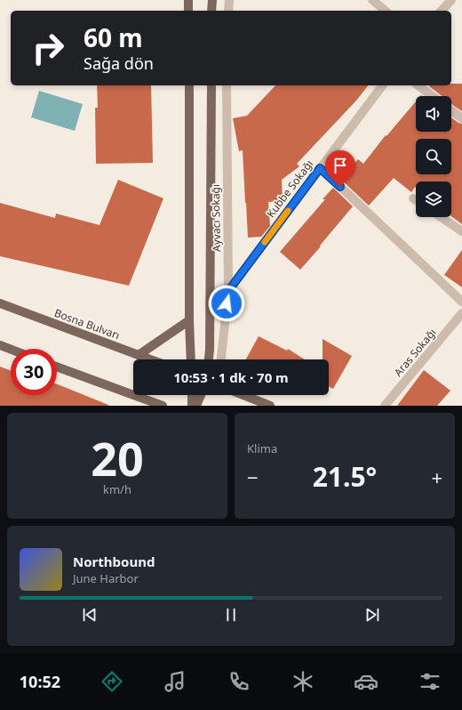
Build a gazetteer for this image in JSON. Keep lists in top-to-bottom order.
{
  "streets": {
    "main road": ["Bosna Bulvarı"],
    "street": ["Kubbe Sokağı", "Ayvacı Sokağı", "Aras Sokağı"]
  },
  "crossings": [
    ["Kubbe Sokağı", "Ayvacı Sokağı"]
  ],
  "page": {
    "turn": ["60 m", "Sağa dön"],
    "limit": "30",
    "trip": "10:53 · 1 dk · 70 m",
    "tile": [
      ["20", "km/h"],
      "Klima"
    ],
    "heat": ["−", "21.5°", "+"],
    "song": ["Northbound", "June Harbor"],
    "tabs": "10:52"
  }
}
